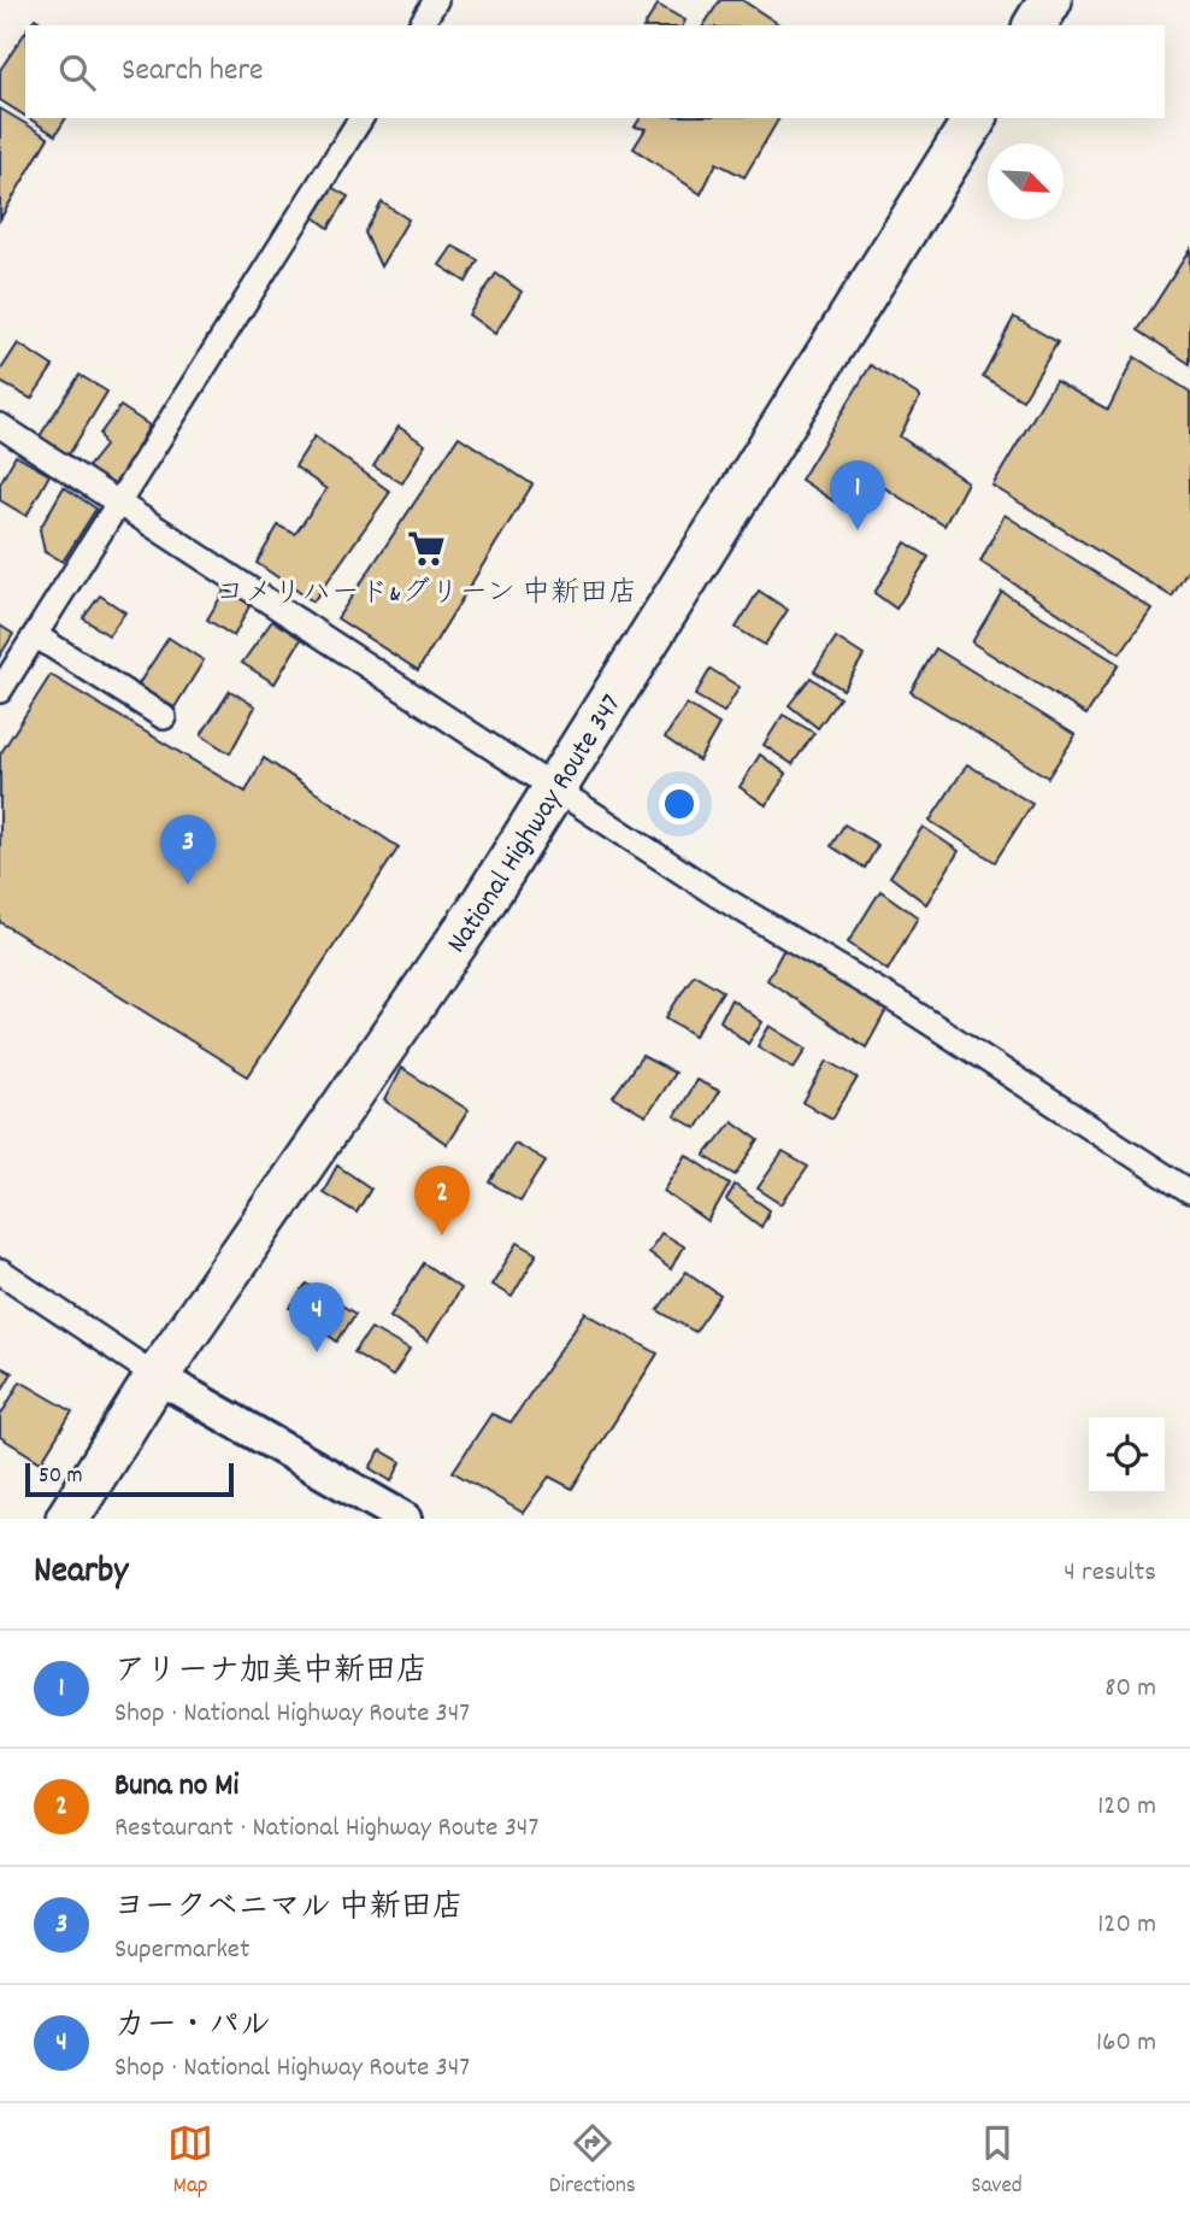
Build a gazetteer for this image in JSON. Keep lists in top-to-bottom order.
{
  "streets": {
    "highway": ["National Highway Route 347"]
  },
  "places": {
    "supermarket": ["コメリハード&グリーン 中新田店"]
  },
  "scale_bar": "50 m",
  "north": "bottom right",
  "page": {
    "search": "Search here",
    "pins": [
      "1",
      "3",
      "2",
      "4"
    ],
    "scale": "50 m",
    "heading": ["Nearby", "4 results"],
    "list": [
      {
        "mark": "1",
        "name": "アリーナ加美中新田店",
        "note": "Shop · National Highway Route 347",
        "value": "80 m"
      },
      {
        "mark": "2",
        "name": "Buna no Mi",
        "note": "Restaurant · National Highway Route 347",
        "value": "120 m"
      },
      {
        "mark": "3",
        "name": "ヨークベニマル 中新田店",
        "note": "Supermarket",
        "value": "120 m"
      },
      {
        "mark": "4",
        "name": "カー・パル",
        "note": "Shop · National Highway Route 347",
        "value": "160 m"
      }
    ],
    "nav": ["Map", "Directions", "Saved"]
  }
}
